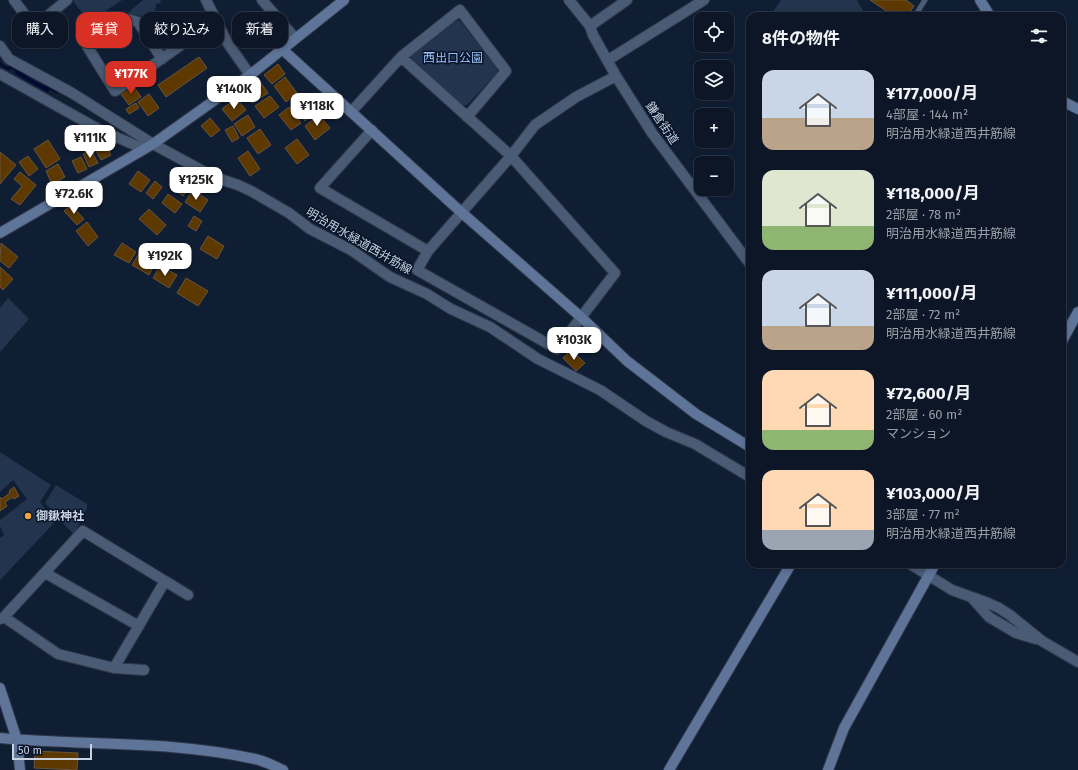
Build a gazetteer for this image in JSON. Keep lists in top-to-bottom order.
{
  "streets": {
    "street": ["鎌倉街道", "明治用水緑道西井筋線"]
  },
  "parks": ["西出口公園"],
  "places": ["御鍬神社"],
  "scale_bar": "50 m",
  "page": {
    "map_buttons": ["+", "−"],
    "chip": [
      "購入",
      "賃貸",
      "絞り込み",
      "新着"
    ],
    "heading": "8件の物件",
    "list": [
      {
        "name": "¥177,000/月",
        "note": "4部屋 · 144 m² · 明治用水緑道西井筋線"
      },
      {
        "name": "¥118,000/月",
        "note": "2部屋 · 78 m² · 明治用水緑道西井筋線"
      },
      {
        "name": "¥111,000/月",
        "note": "2部屋 · 72 m² · 明治用水緑道西井筋線"
      },
      {
        "name": "¥72,600/月",
        "note": "2部屋 · 60 m² · マンション"
      },
      {
        "name": "¥103,000/月",
        "note": "3部屋 · 77 m² · 明治用水緑道西井筋線"
      }
    ],
    "price": [
      "¥177K",
      "¥140K",
      "¥118K",
      "¥111K",
      "¥125K",
      "¥72.6K",
      "¥192K",
      "¥103K"
    ],
    "scale": "50 m"
  }
}
